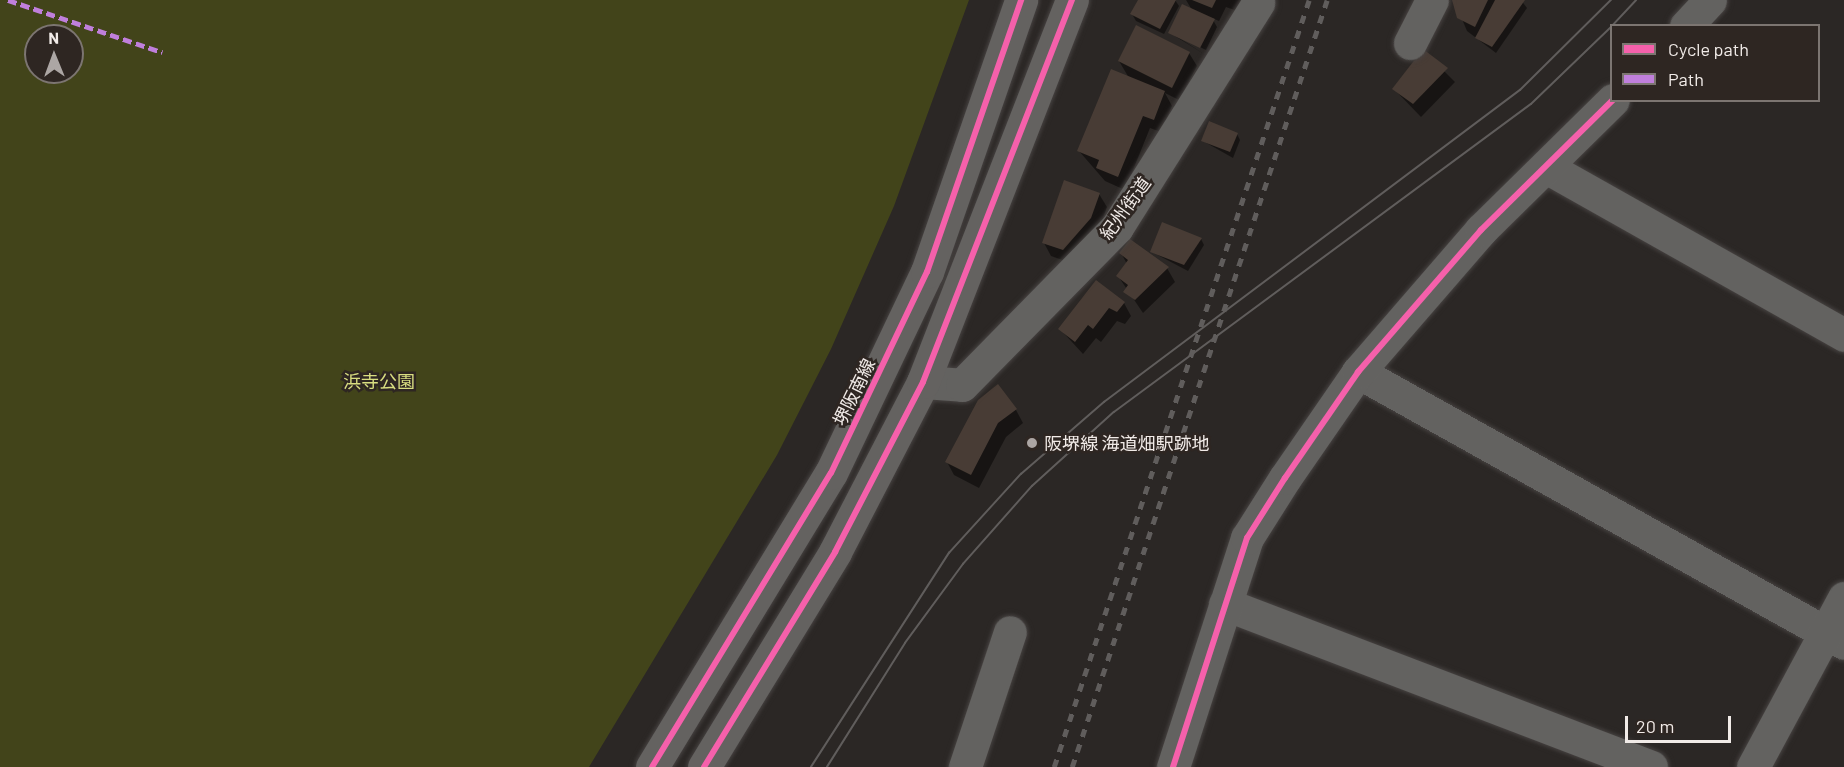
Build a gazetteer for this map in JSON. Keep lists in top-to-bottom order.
{
  "streets": {
    "main road": ["堺阪南線"],
    "street": ["紀州街道"]
  },
  "parks": ["浜寺公園"],
  "places": ["阪堺線 海道畑駅跡地"],
  "legend": ["Cycle path", "Path"],
  "scale_bar": "20 m",
  "north": "top"
}
